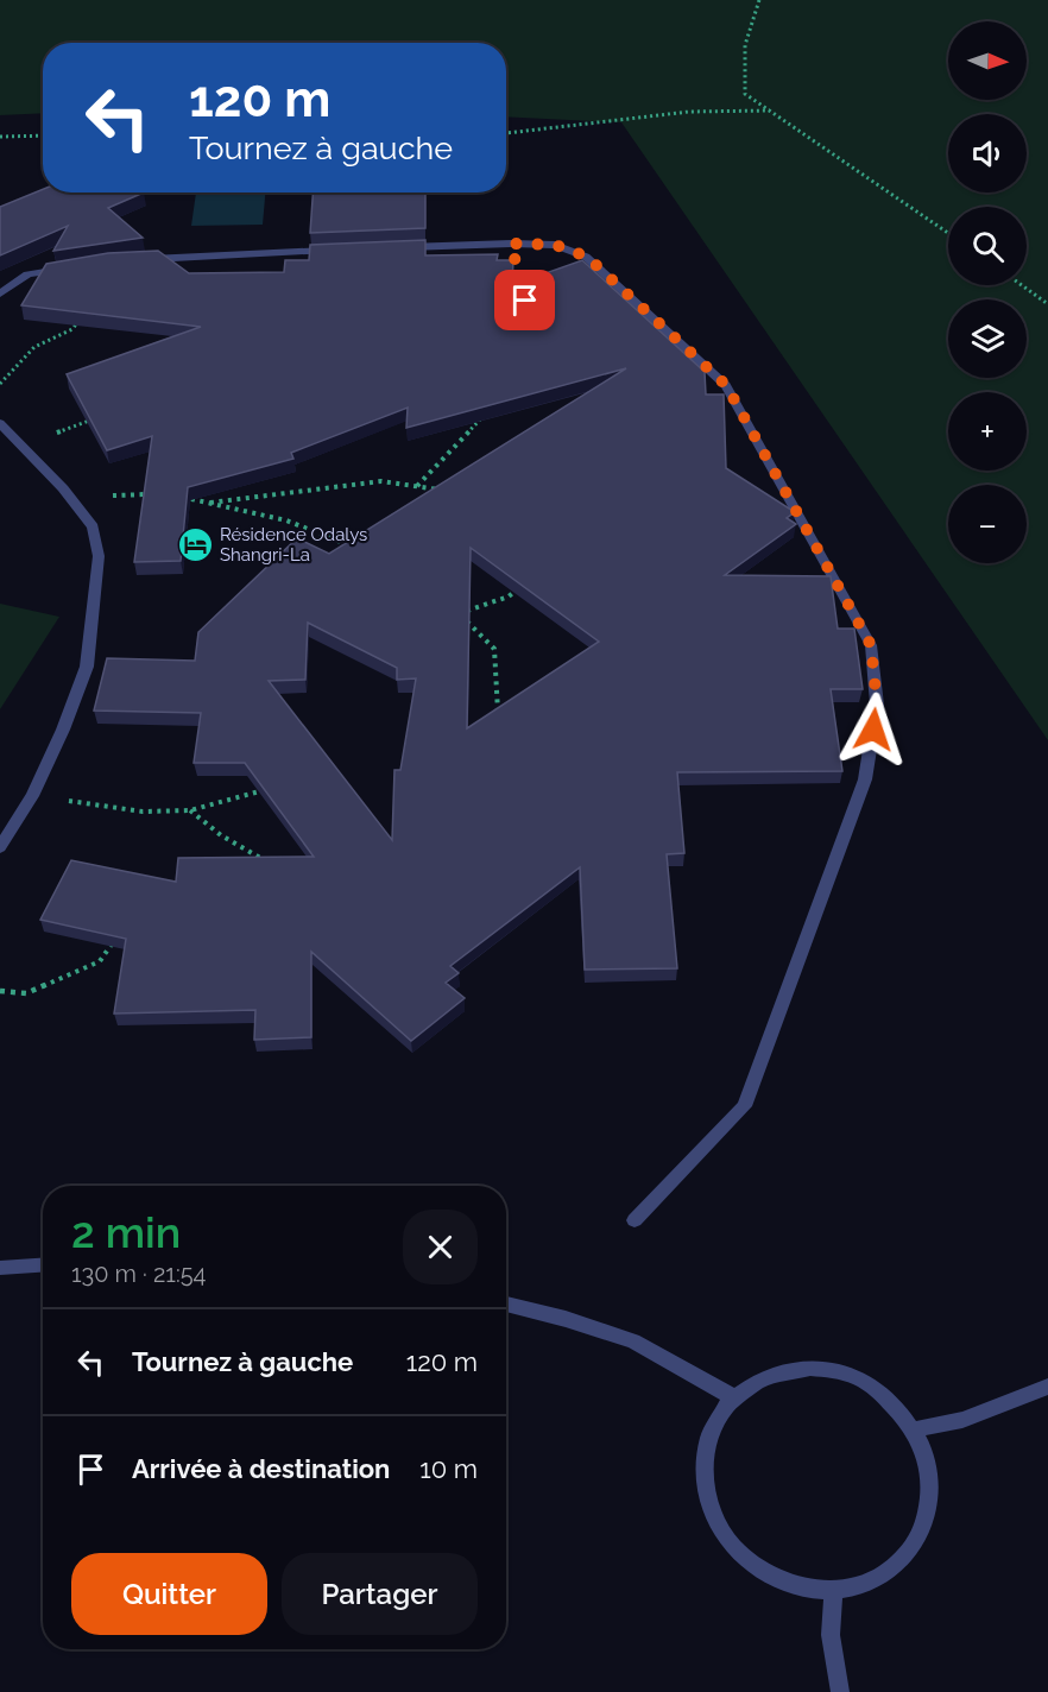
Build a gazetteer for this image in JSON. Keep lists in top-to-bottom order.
{
  "places": {
    "hotel": ["Résidence Odalys Shangri-La"]
  },
  "north": "right",
  "page": {
    "map_buttons": ["+", "−"],
    "turn": ["120 m", "Tournez à gauche"],
    "heading": ["2 min", "130 m · 21:54"],
    "list": [
      {
        "name": "Tournez à gauche",
        "value": "120 m"
      },
      {
        "name": "Arrivée à destination",
        "value": "10 m"
      }
    ],
    "buttons": ["Quitter", "Partager"]
  }
}
